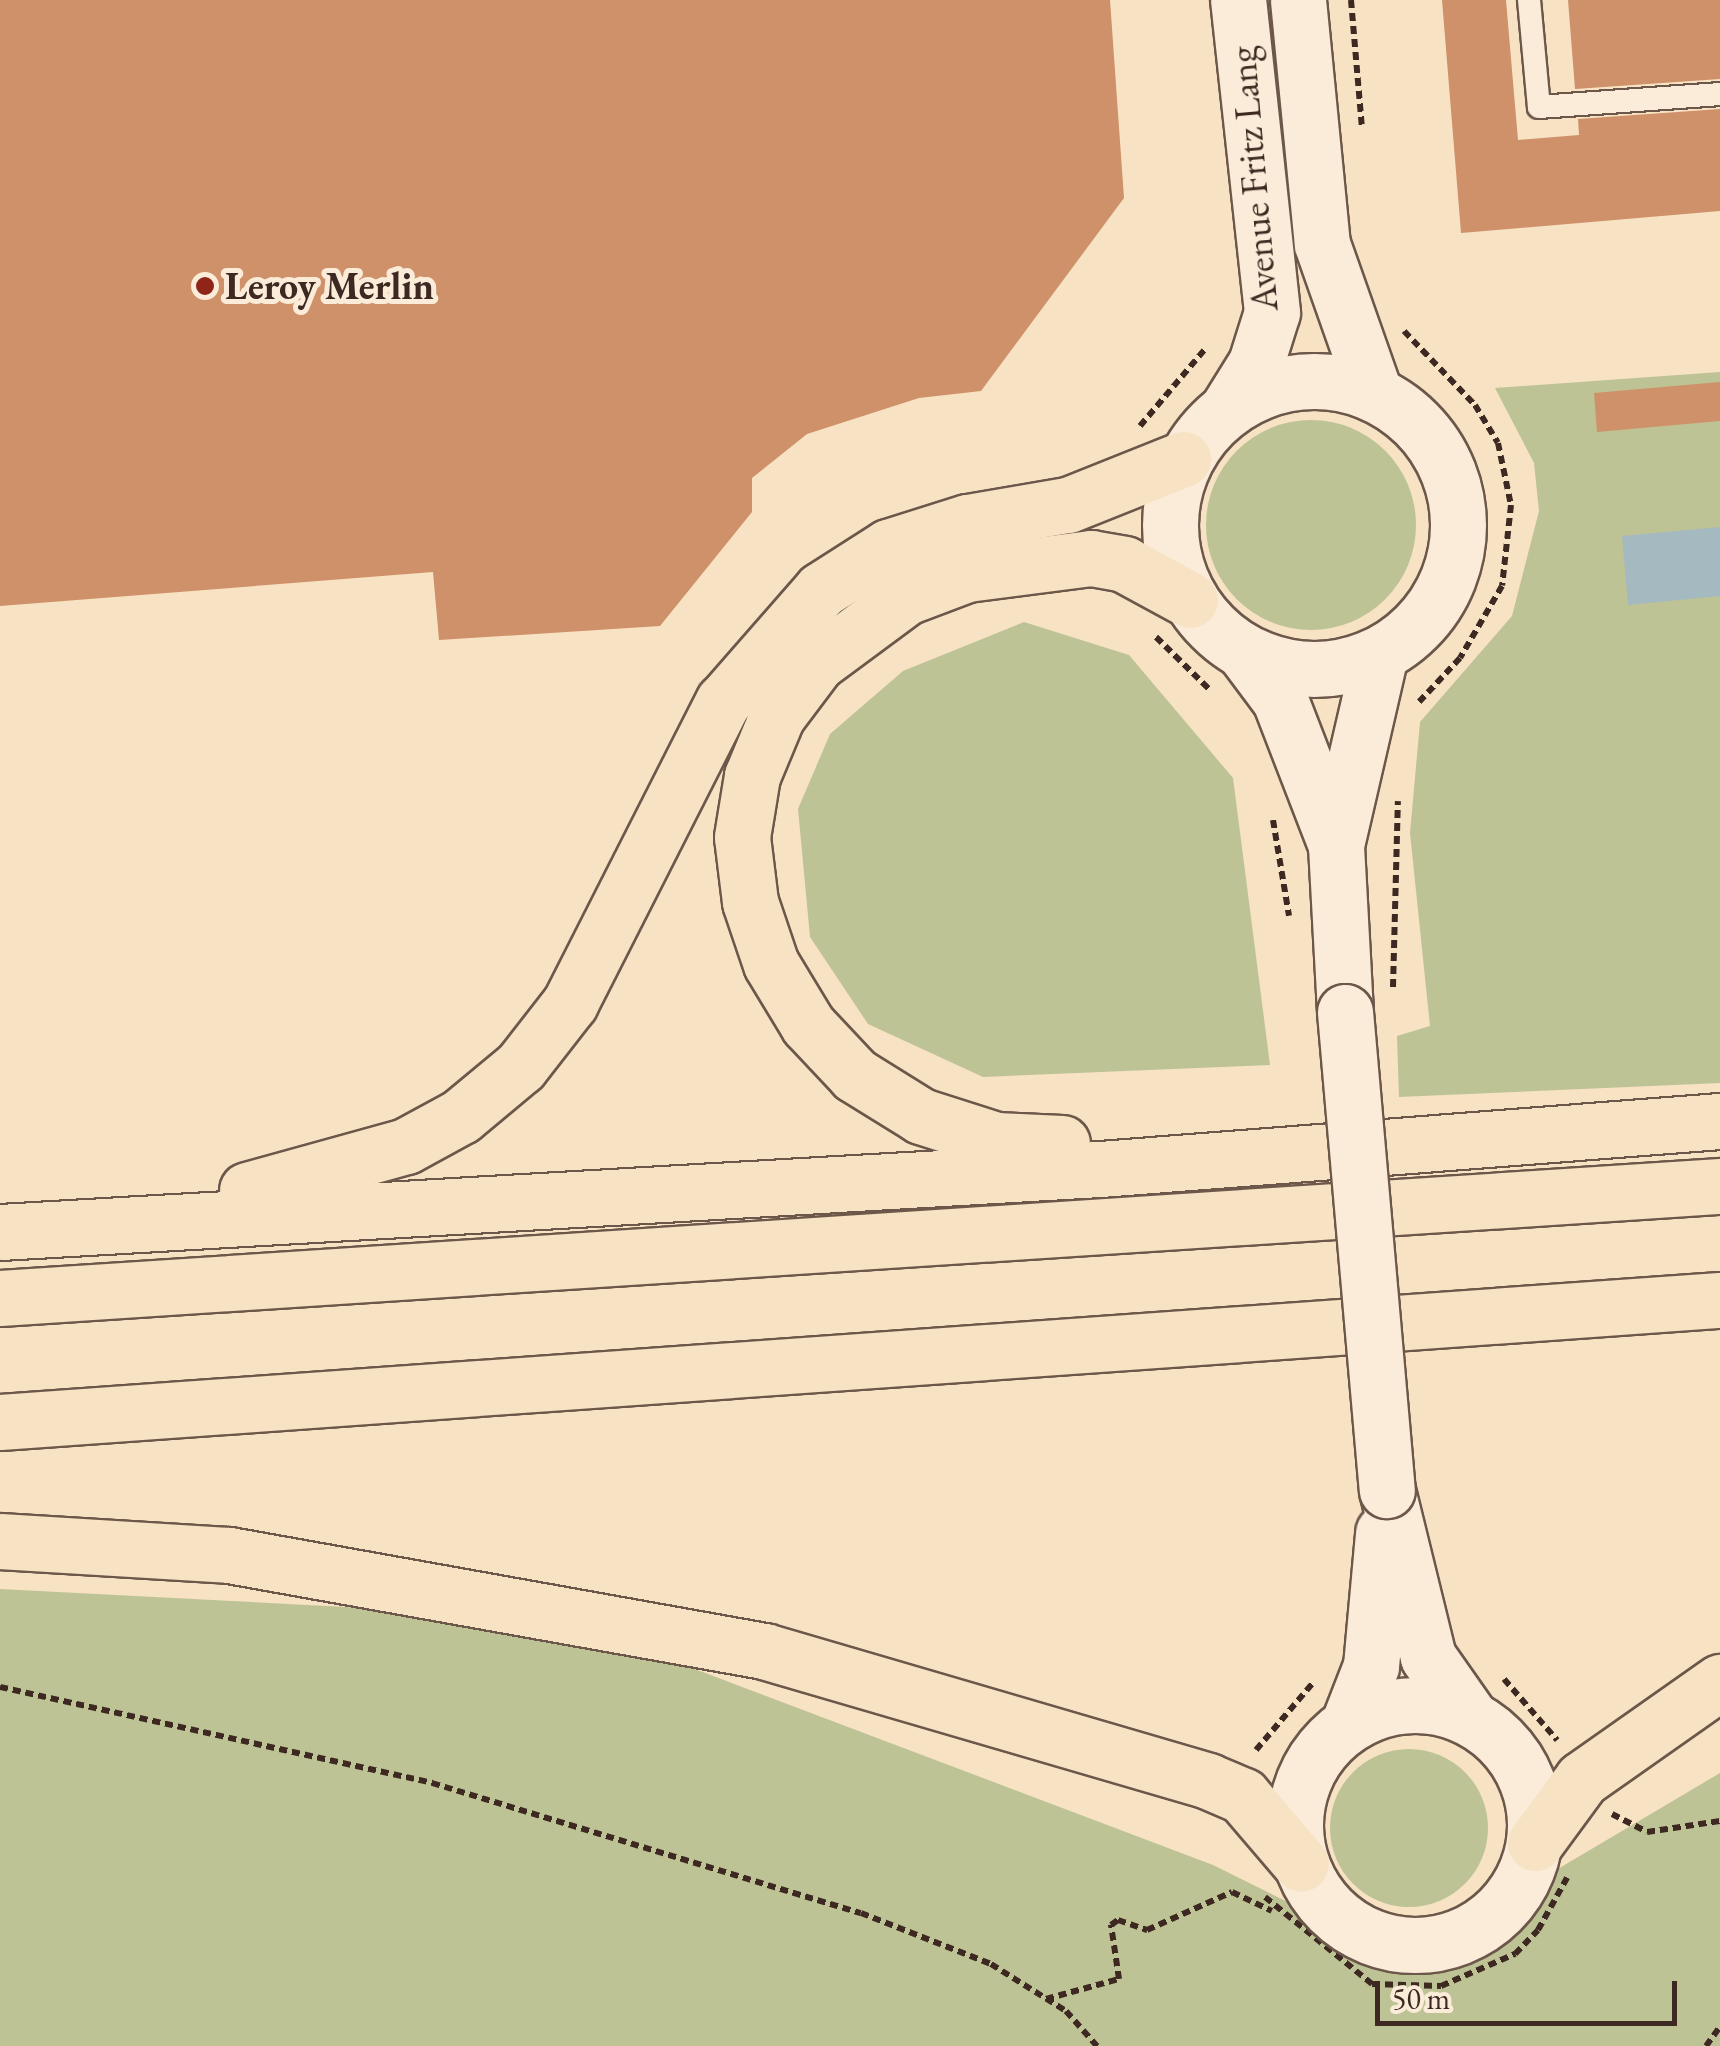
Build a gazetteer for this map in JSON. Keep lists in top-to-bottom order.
{
  "streets": {
    "street": ["Avenue Fritz Lang"]
  },
  "places": ["Leroy Merlin"],
  "scale_bar": "50 m"
}
